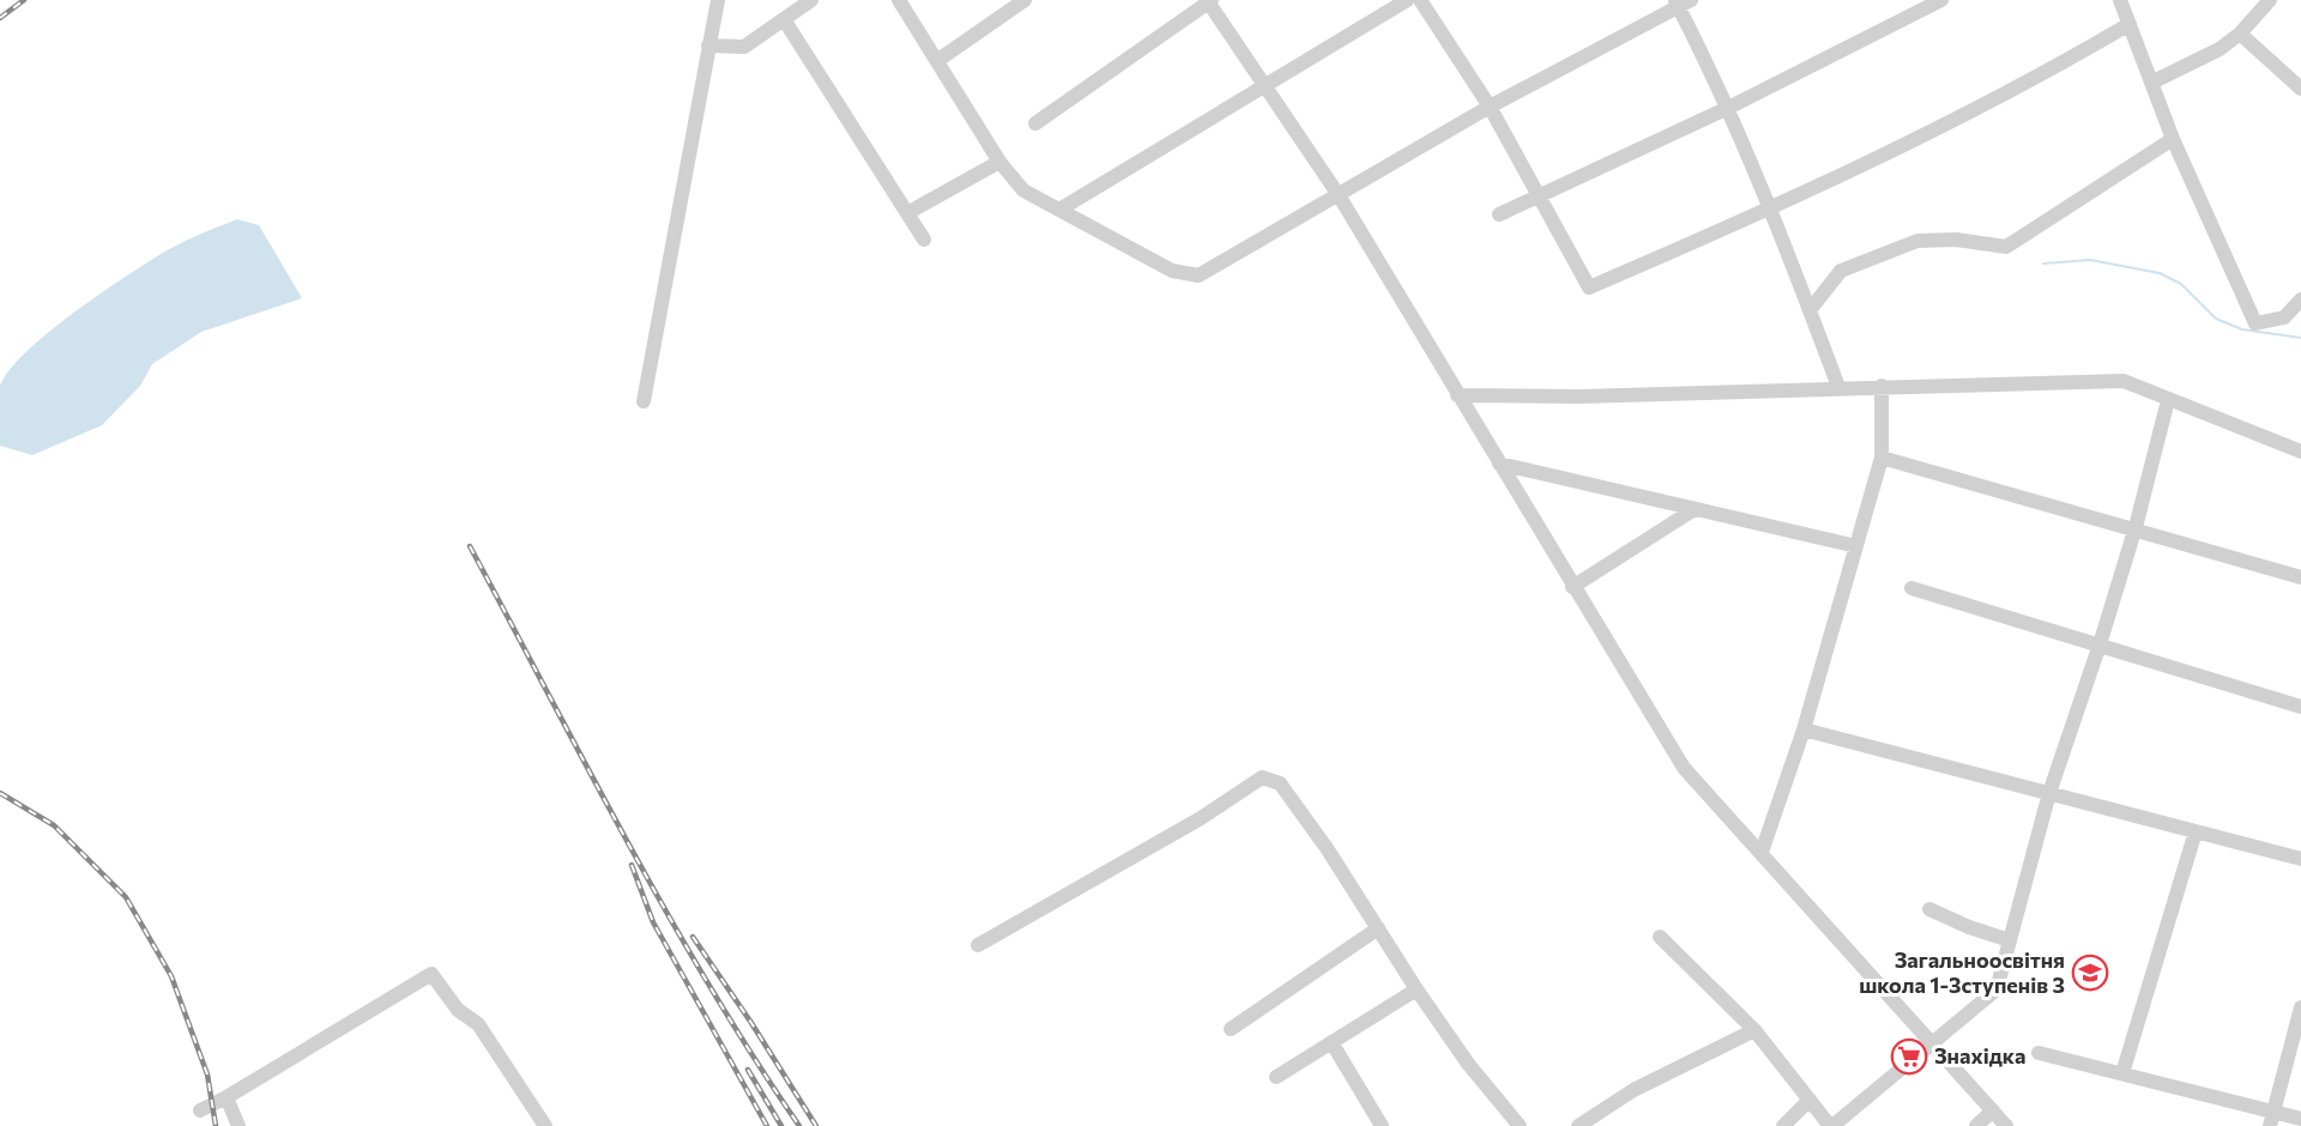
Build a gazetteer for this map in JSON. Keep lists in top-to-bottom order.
{
  "places": {
    "school or university": ["Загальноосвiтня школа 1-3ступенiв 3"],
    "supermarket": ["Знахідка"]
  }
}
